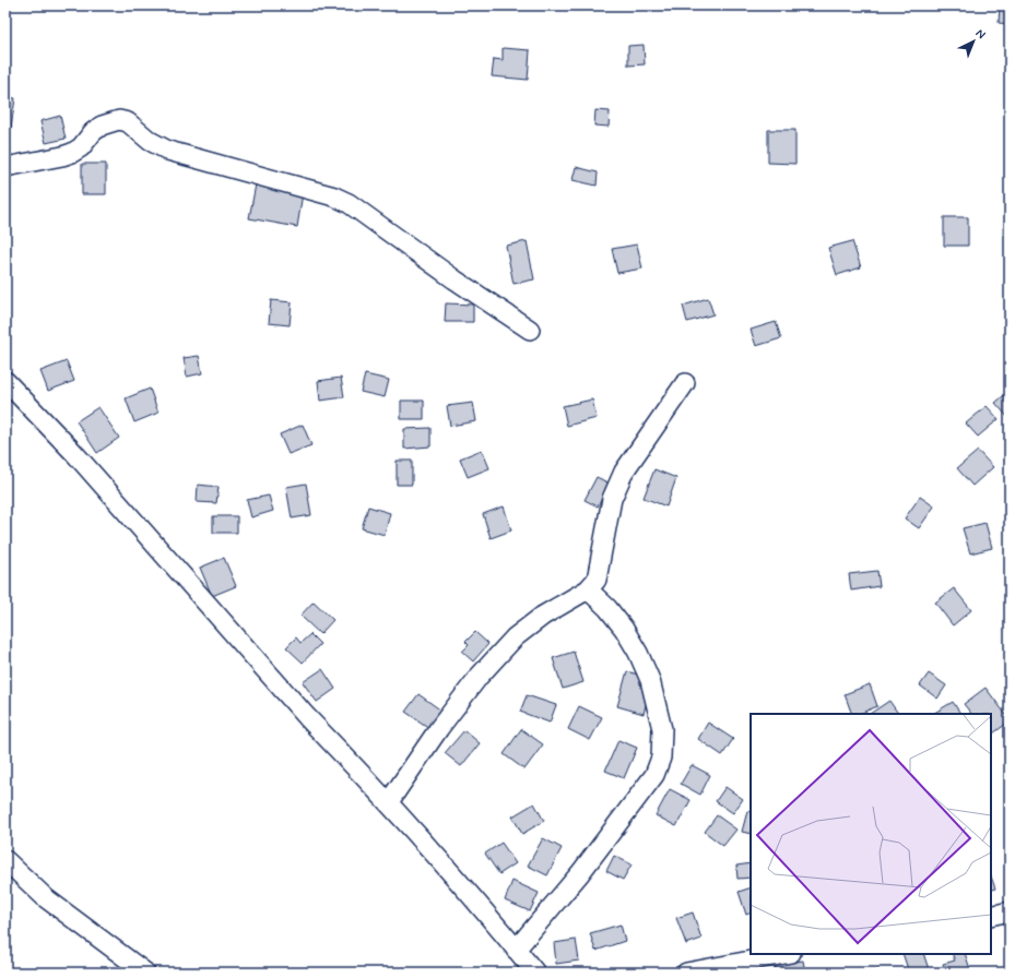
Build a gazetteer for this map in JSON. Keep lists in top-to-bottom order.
{
  "north": "top right"
}
